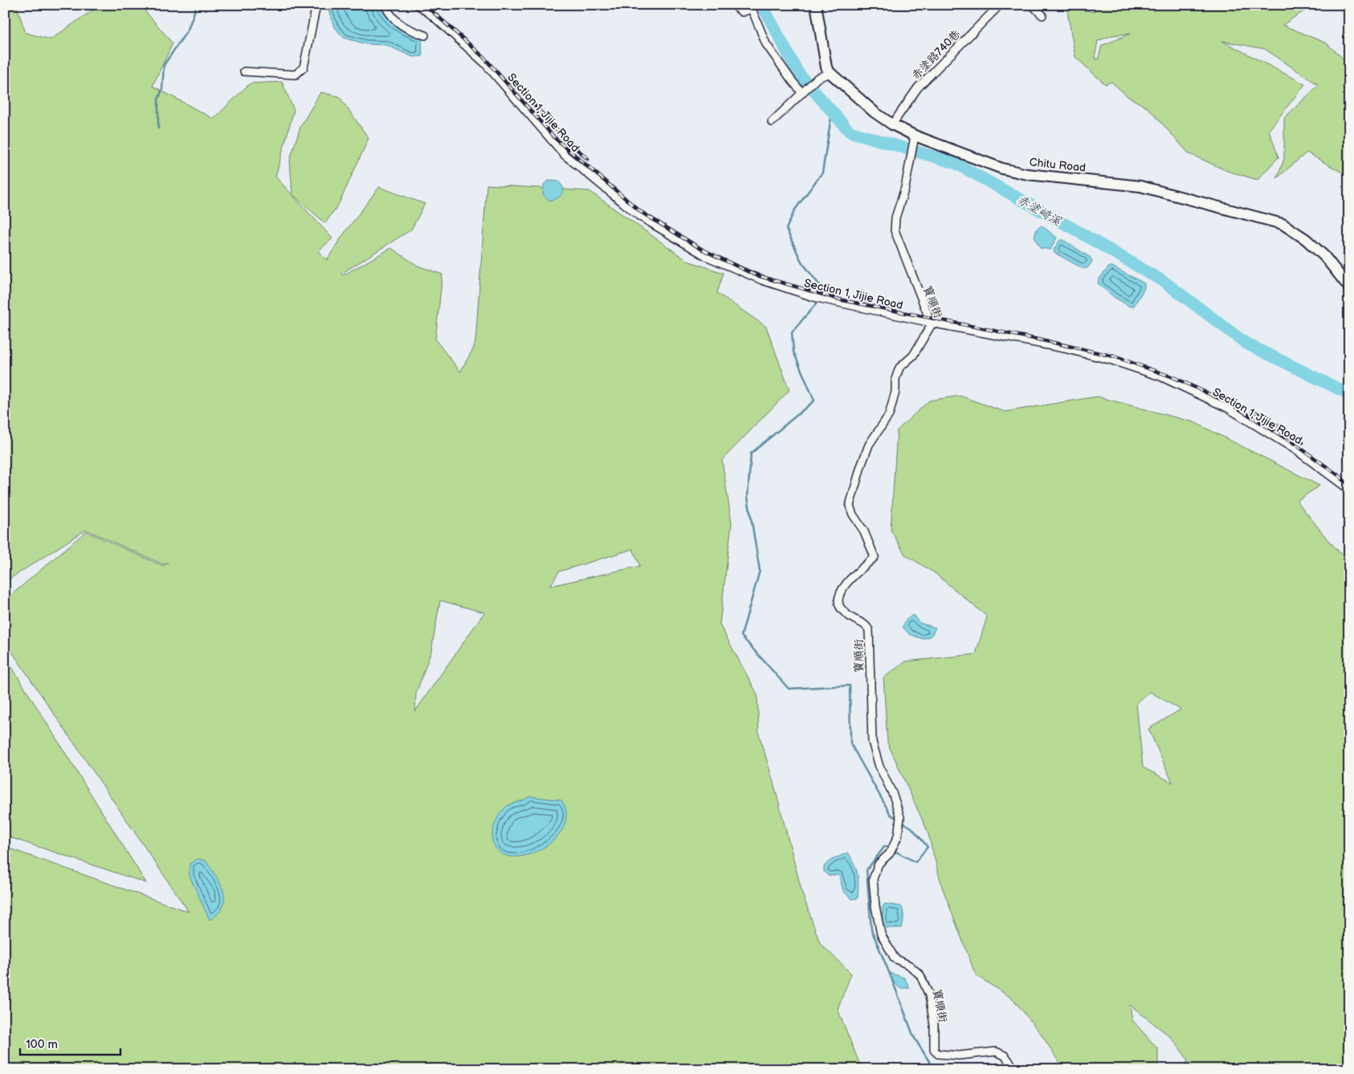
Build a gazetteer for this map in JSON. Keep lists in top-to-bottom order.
{
  "streets": {
    "street": [
      "赤塗路740巷",
      "Section 1, Jijie Road",
      "Chitu Road",
      "寶順街"
    ]
  },
  "crossings": [
    ["赤塗路740巷", "Chitu Road"],
    ["Section 1, Jijie Road", "寶順街"],
    ["Chitu Road", "寶順街"]
  ],
  "water": ["赤塗崎溪"],
  "scale_bar": "100 m"
}
